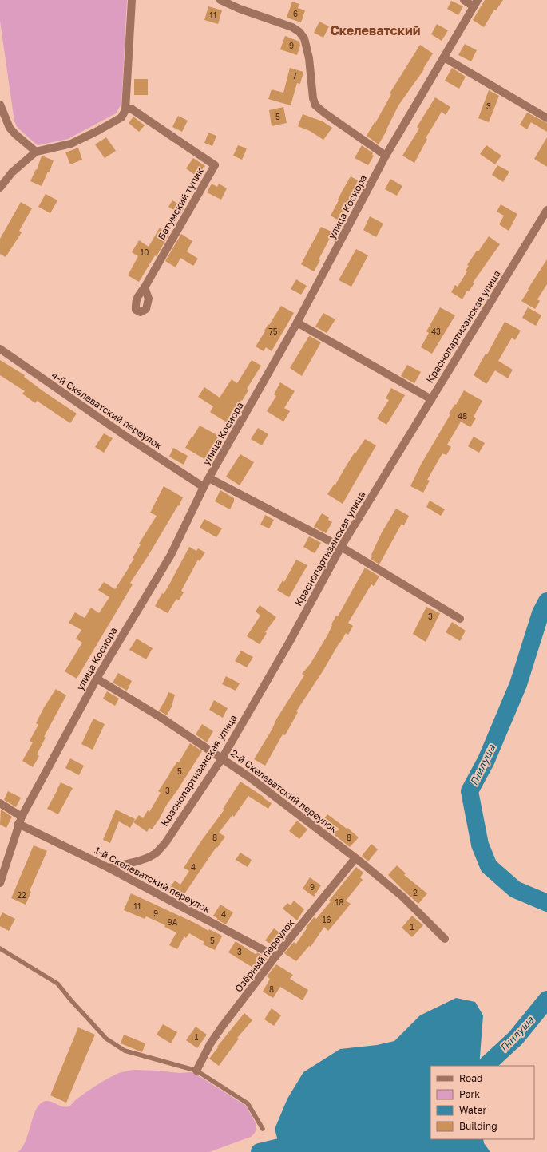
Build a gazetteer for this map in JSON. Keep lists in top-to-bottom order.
{
  "streets": {
    "street": [
      "Батумский тупик",
      "улица Косиора",
      "Краснопартизанская улица",
      "4-й Скелеватский переулок",
      "2-й Скелеватский переулок",
      "1-й Скелеватский переулок",
      "Озёрный переулок"
    ]
  },
  "crossings": [
    ["улица Косиора", "4-й Скелеватский переулок"],
    ["улица Косиора", "2-й Скелеватский переулок"],
    ["улица Косиора", "1-й Скелеватский переулок"],
    ["Краснопартизанская улица", "2-й Скелеватский переулок"],
    ["Краснопартизанская улица", "1-й Скелеватский переулок"],
    ["2-й Скелеватский переулок", "Озёрный переулок"],
    ["1-й Скелеватский переулок", "Озёрный переулок"]
  ],
  "districts": ["Скелеватский"],
  "water": ["Гнилуша"],
  "house_numbers": [
    "6",
    "11",
    "9",
    "7",
    "3",
    "5",
    "10",
    "75",
    "43",
    "48",
    "3",
    "5",
    "3",
    "8",
    "8",
    "4",
    "9",
    "2",
    "22",
    "18",
    "11",
    "9",
    "4",
    "16",
    "9А",
    "1",
    "5",
    "3",
    "8",
    "1"
  ],
  "legend": [
    "Road",
    "Park",
    "Water",
    "Building"
  ]
}
